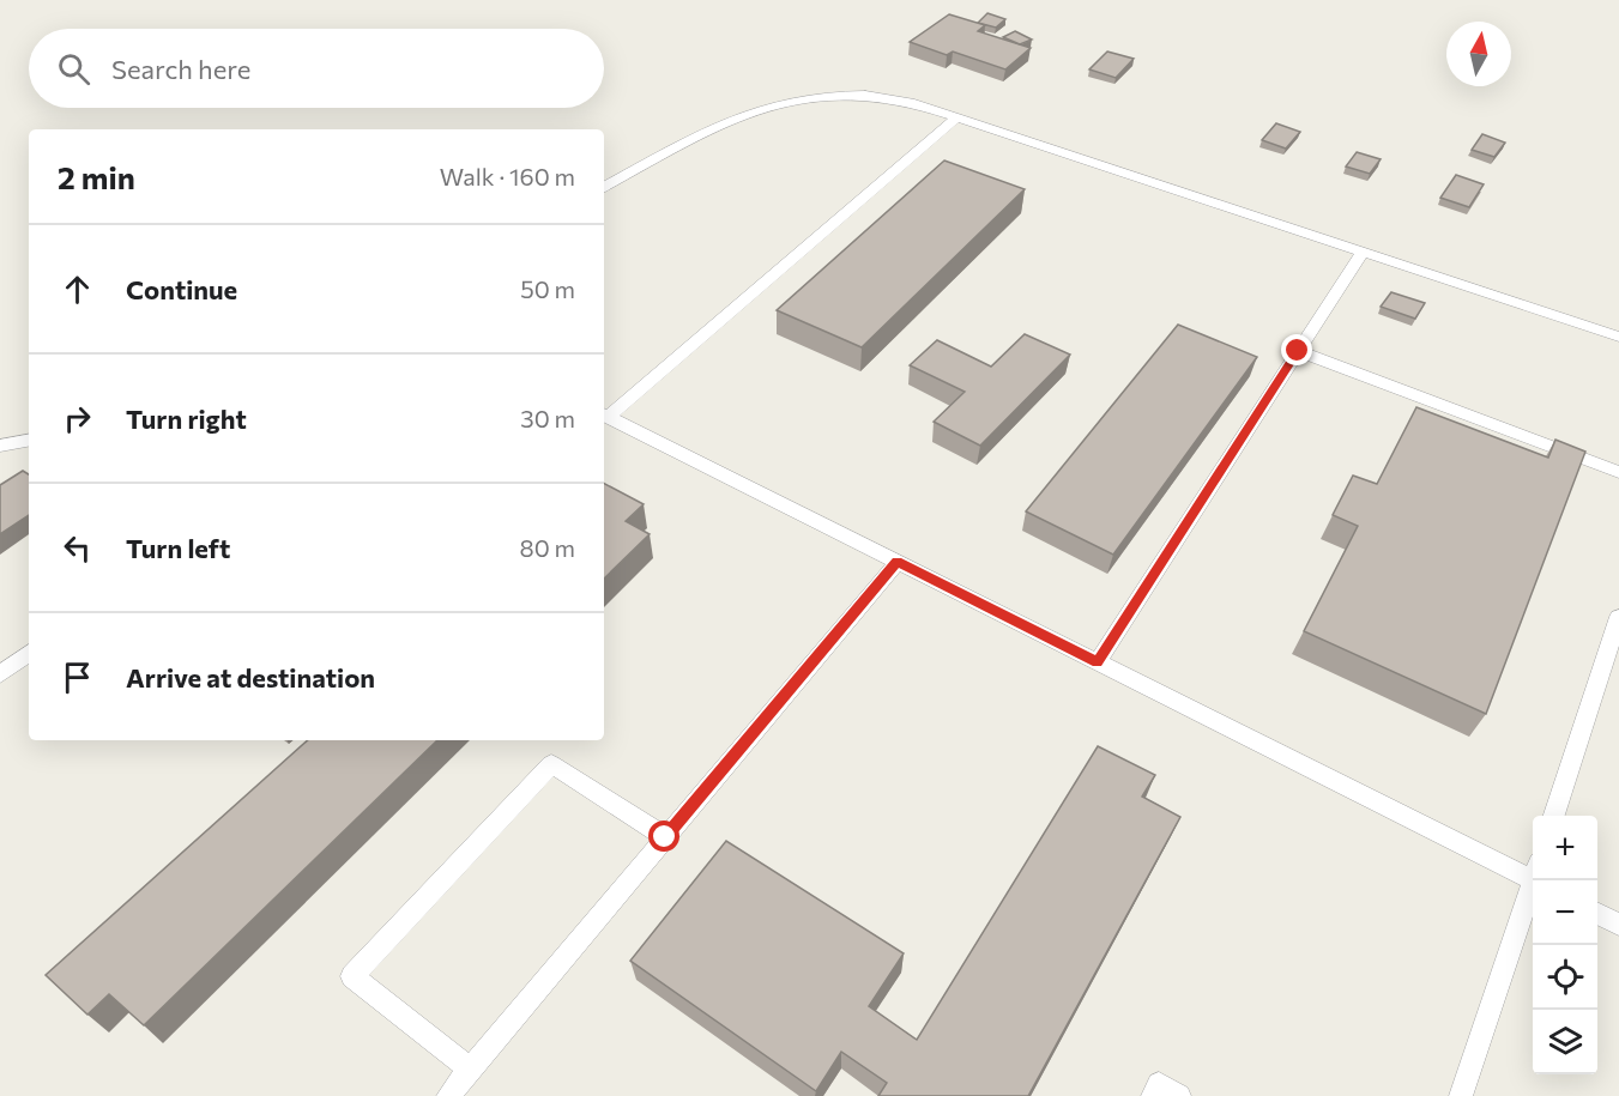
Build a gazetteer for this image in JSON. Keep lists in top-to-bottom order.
{
  "north": "top",
  "page": {
    "search": "Search here",
    "heading": ["2 min", "Walk · 160 m"],
    "list": [
      ["Continue", "50 m"],
      ["Turn right", "30 m"],
      ["Turn left", "80 m"],
      "Arrive at destination"
    ],
    "map_buttons": ["+", "−"]
  }
}
